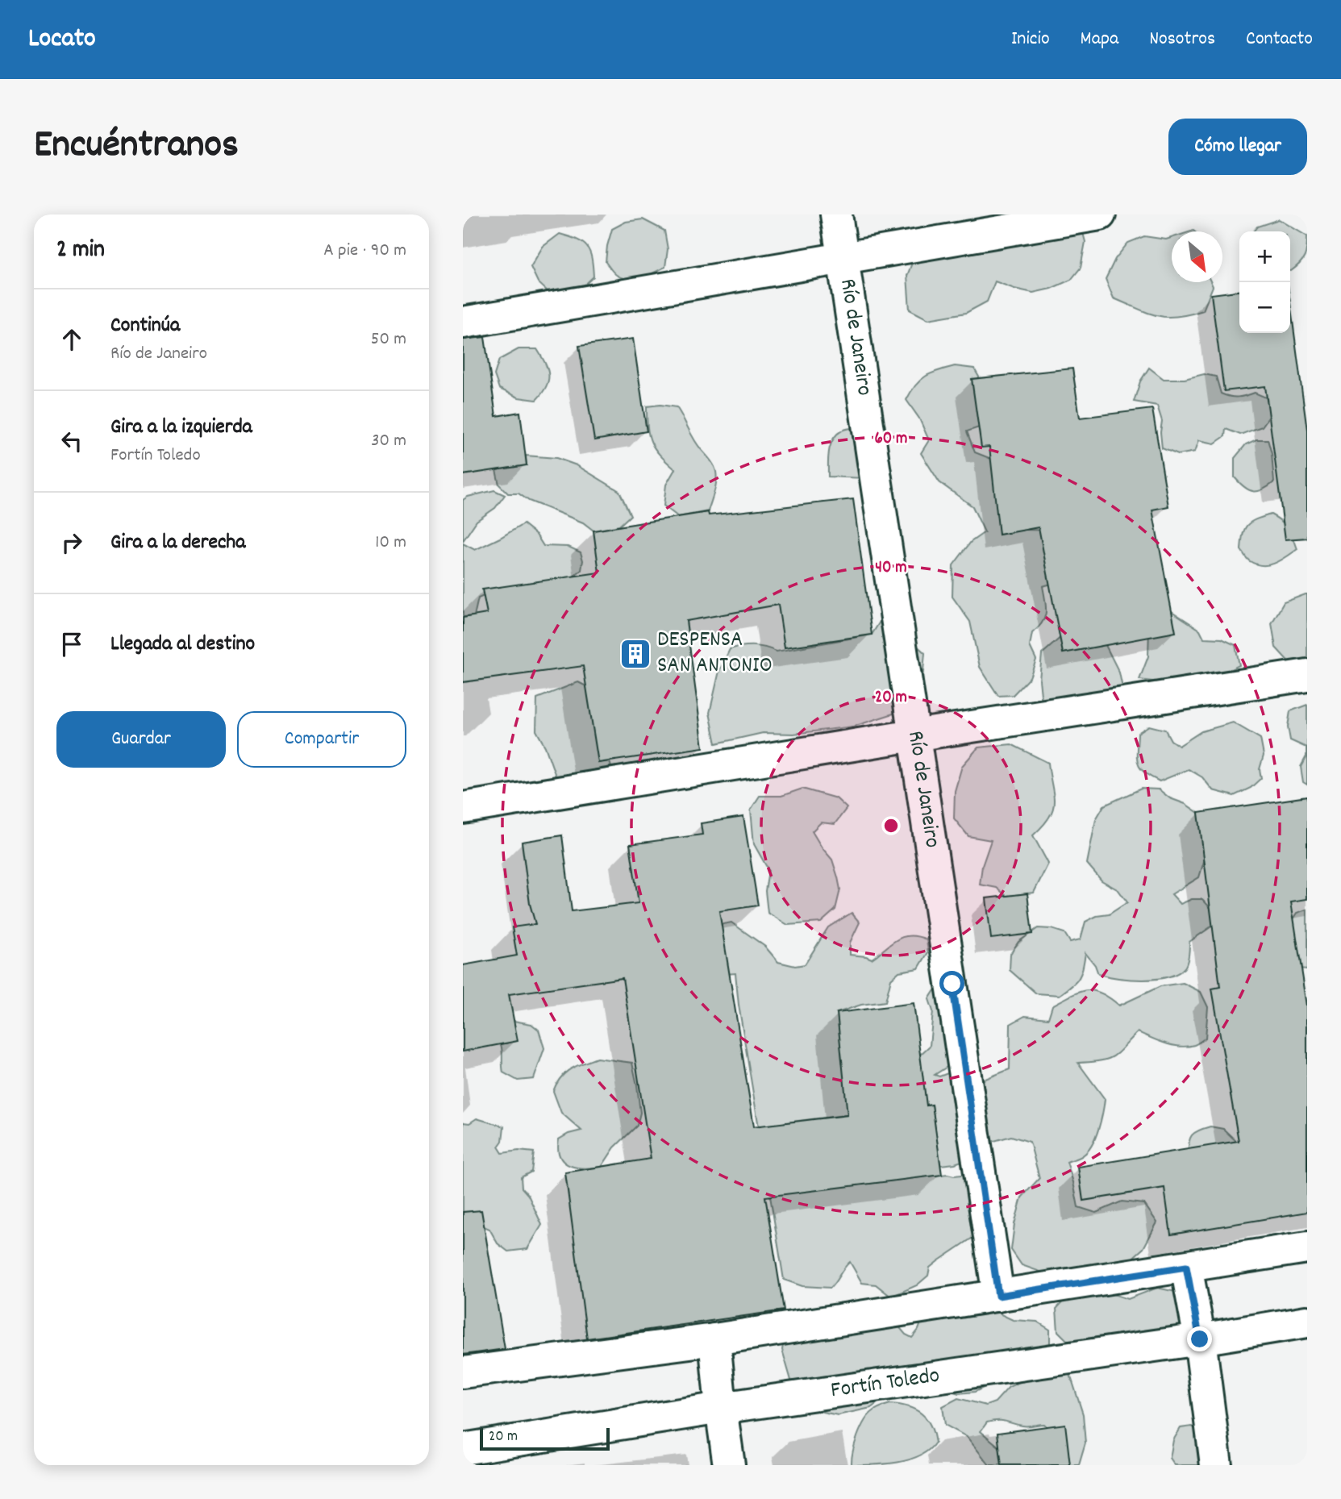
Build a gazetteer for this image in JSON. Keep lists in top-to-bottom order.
{
  "streets": {
    "street": ["Río de Janeiro", "Fortín Toledo"]
  },
  "places": {
    "building": ["DESPENSA SAN ANTONIO"]
  },
  "scale_bar": "20 m",
  "north": "bottom right",
  "page": {
    "header": "Locato",
    "nav": [
      "Inicio",
      "Mapa",
      "Nosotros",
      "Contacto"
    ],
    "title": "Encuéntranos",
    "buttons": [
      "Cómo llegar",
      ["Guardar", "Compartir"]
    ],
    "heading": ["2 min", "A pie · 90 m"],
    "map_buttons": ["+", "−"],
    "list": [
      ["Continúa", "Río de Janeiro", "50 m"],
      ["Gira a la izquierda", "Fortín Toledo", "30 m"],
      ["Gira a la derecha", "10 m"],
      "Llegada al destino"
    ],
    "scale": "20 m"
  },
  "rings": ["60 m", "40 m", "20 m"]
}
